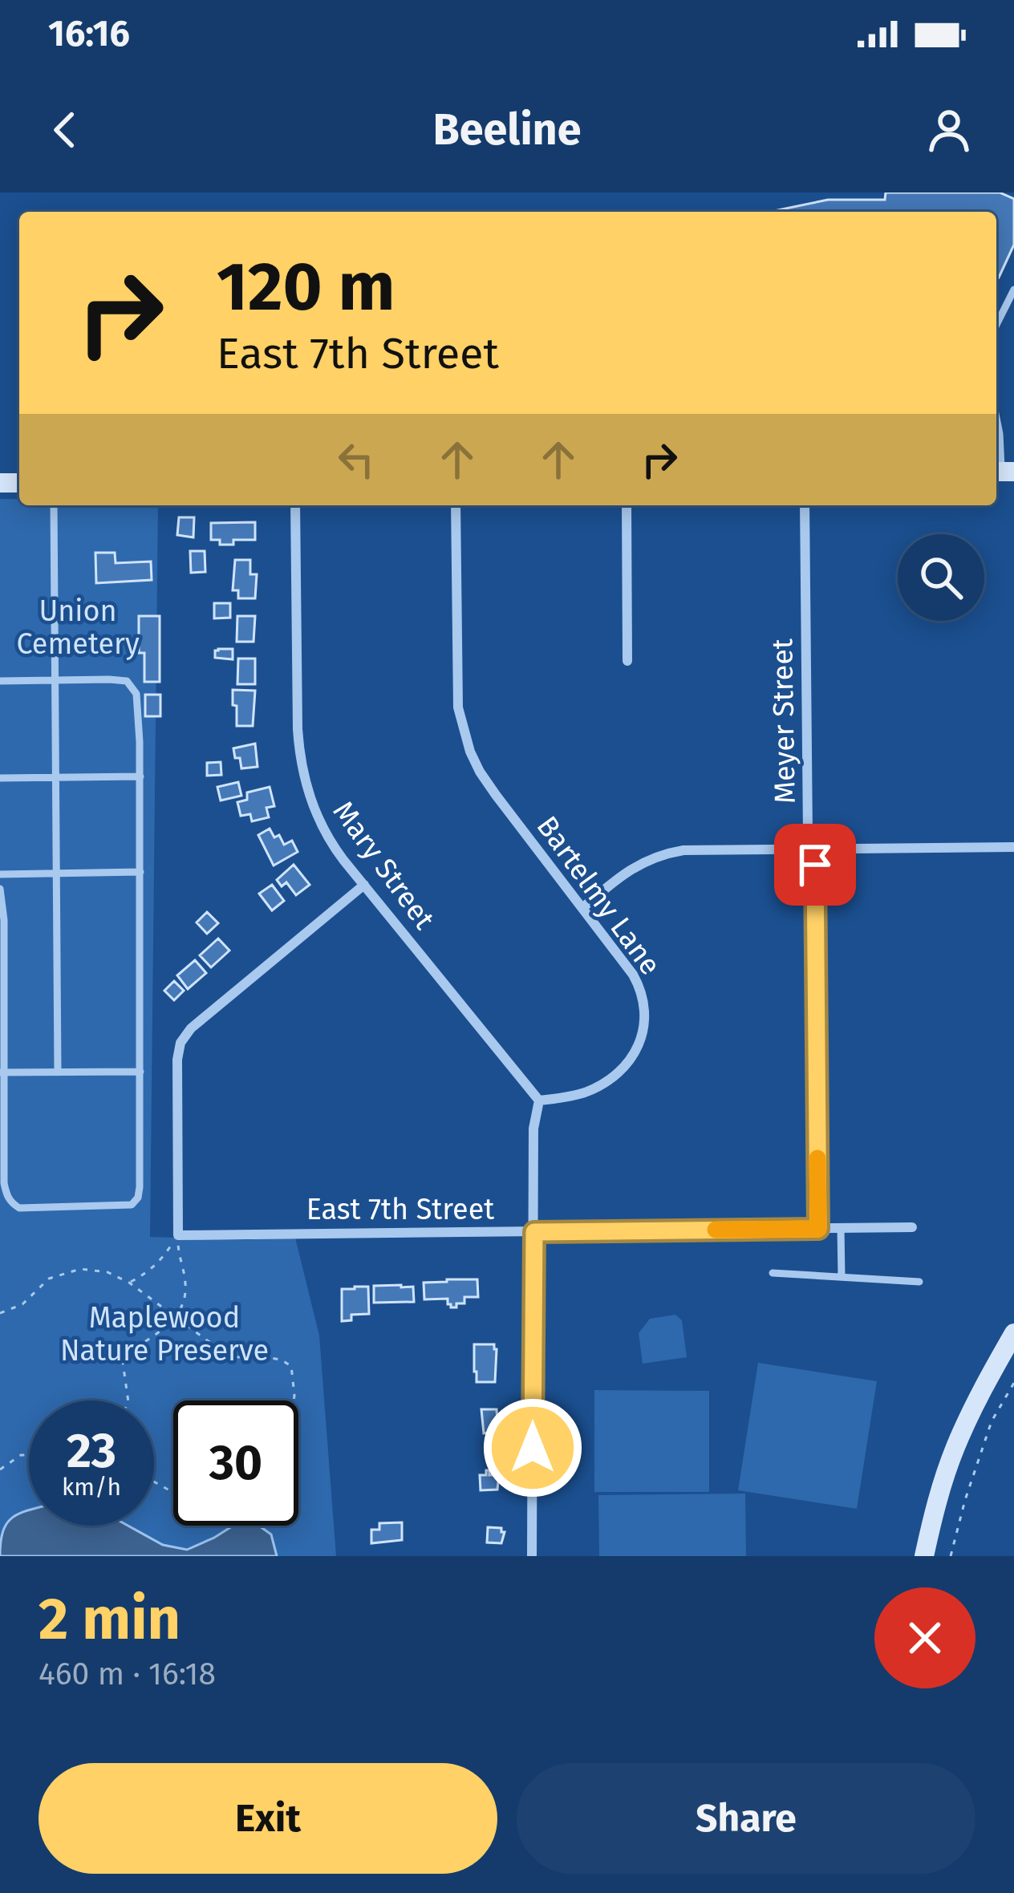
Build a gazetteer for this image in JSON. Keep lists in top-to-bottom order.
{
  "streets": {
    "street": [
      "Meyer Street",
      "Mary Street",
      "Bartelmy Lane",
      "East 7th Street"
    ]
  },
  "crossings": [
    ["Meyer Street", "East 7th Street"],
    ["Mary Street", "Bartelmy Lane"]
  ],
  "parks": ["Union Cemetery", "Maplewood Nature Preserve"],
  "page": {
    "status": "16:16",
    "header": "Beeline",
    "turn": ["120 m", "East 7th Street"],
    "speed": "23 km/h",
    "limit": "30",
    "heading": ["2 min", "460 m · 16:18"],
    "buttons": ["Exit", "Share"]
  }
}
